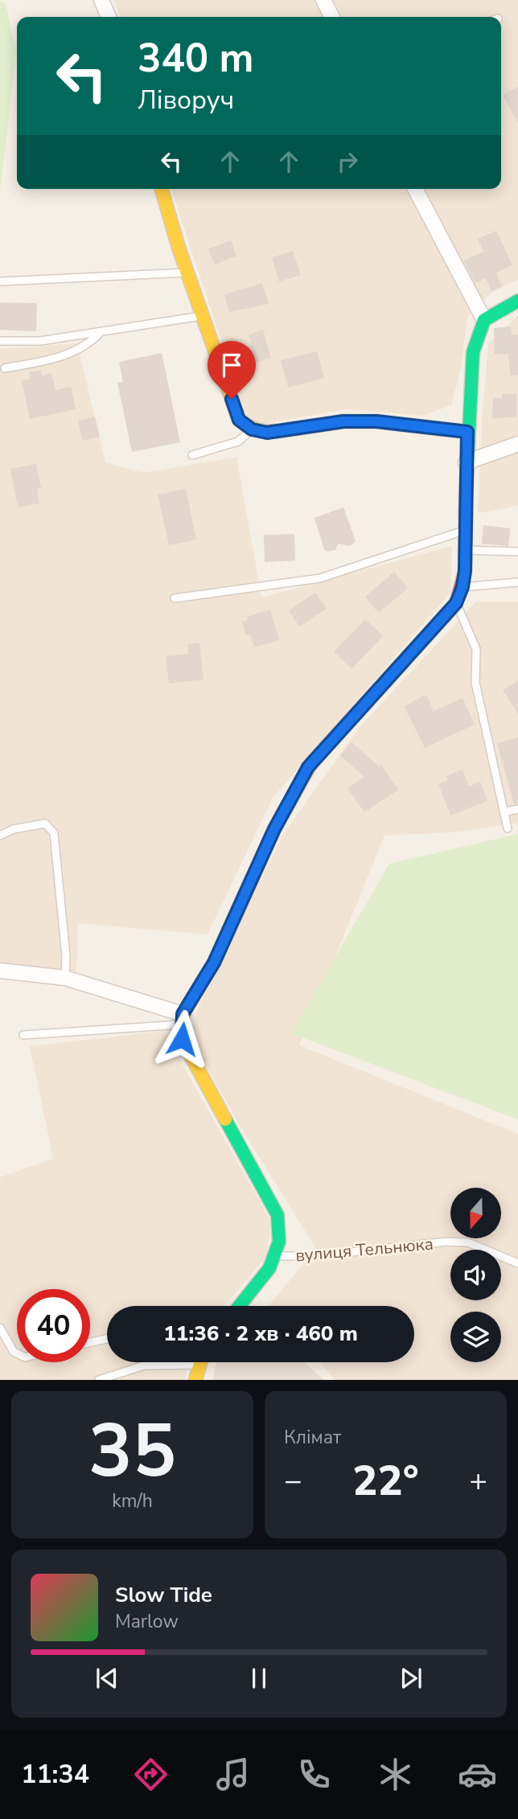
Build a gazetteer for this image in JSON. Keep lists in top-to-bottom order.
{
  "streets": {
    "lane": ["вулиця Тельнюка"]
  },
  "north": "bottom",
  "page": {
    "turn": ["340 m", "Ліворуч"],
    "limit": "40",
    "trip": "11:36 · 2 хв · 460 m",
    "tile": [
      ["35", "km/h"],
      "Клімат"
    ],
    "heat": ["−", "22°", "+"],
    "song": ["Slow Tide", "Marlow"],
    "tabs": "11:34"
  }
}
